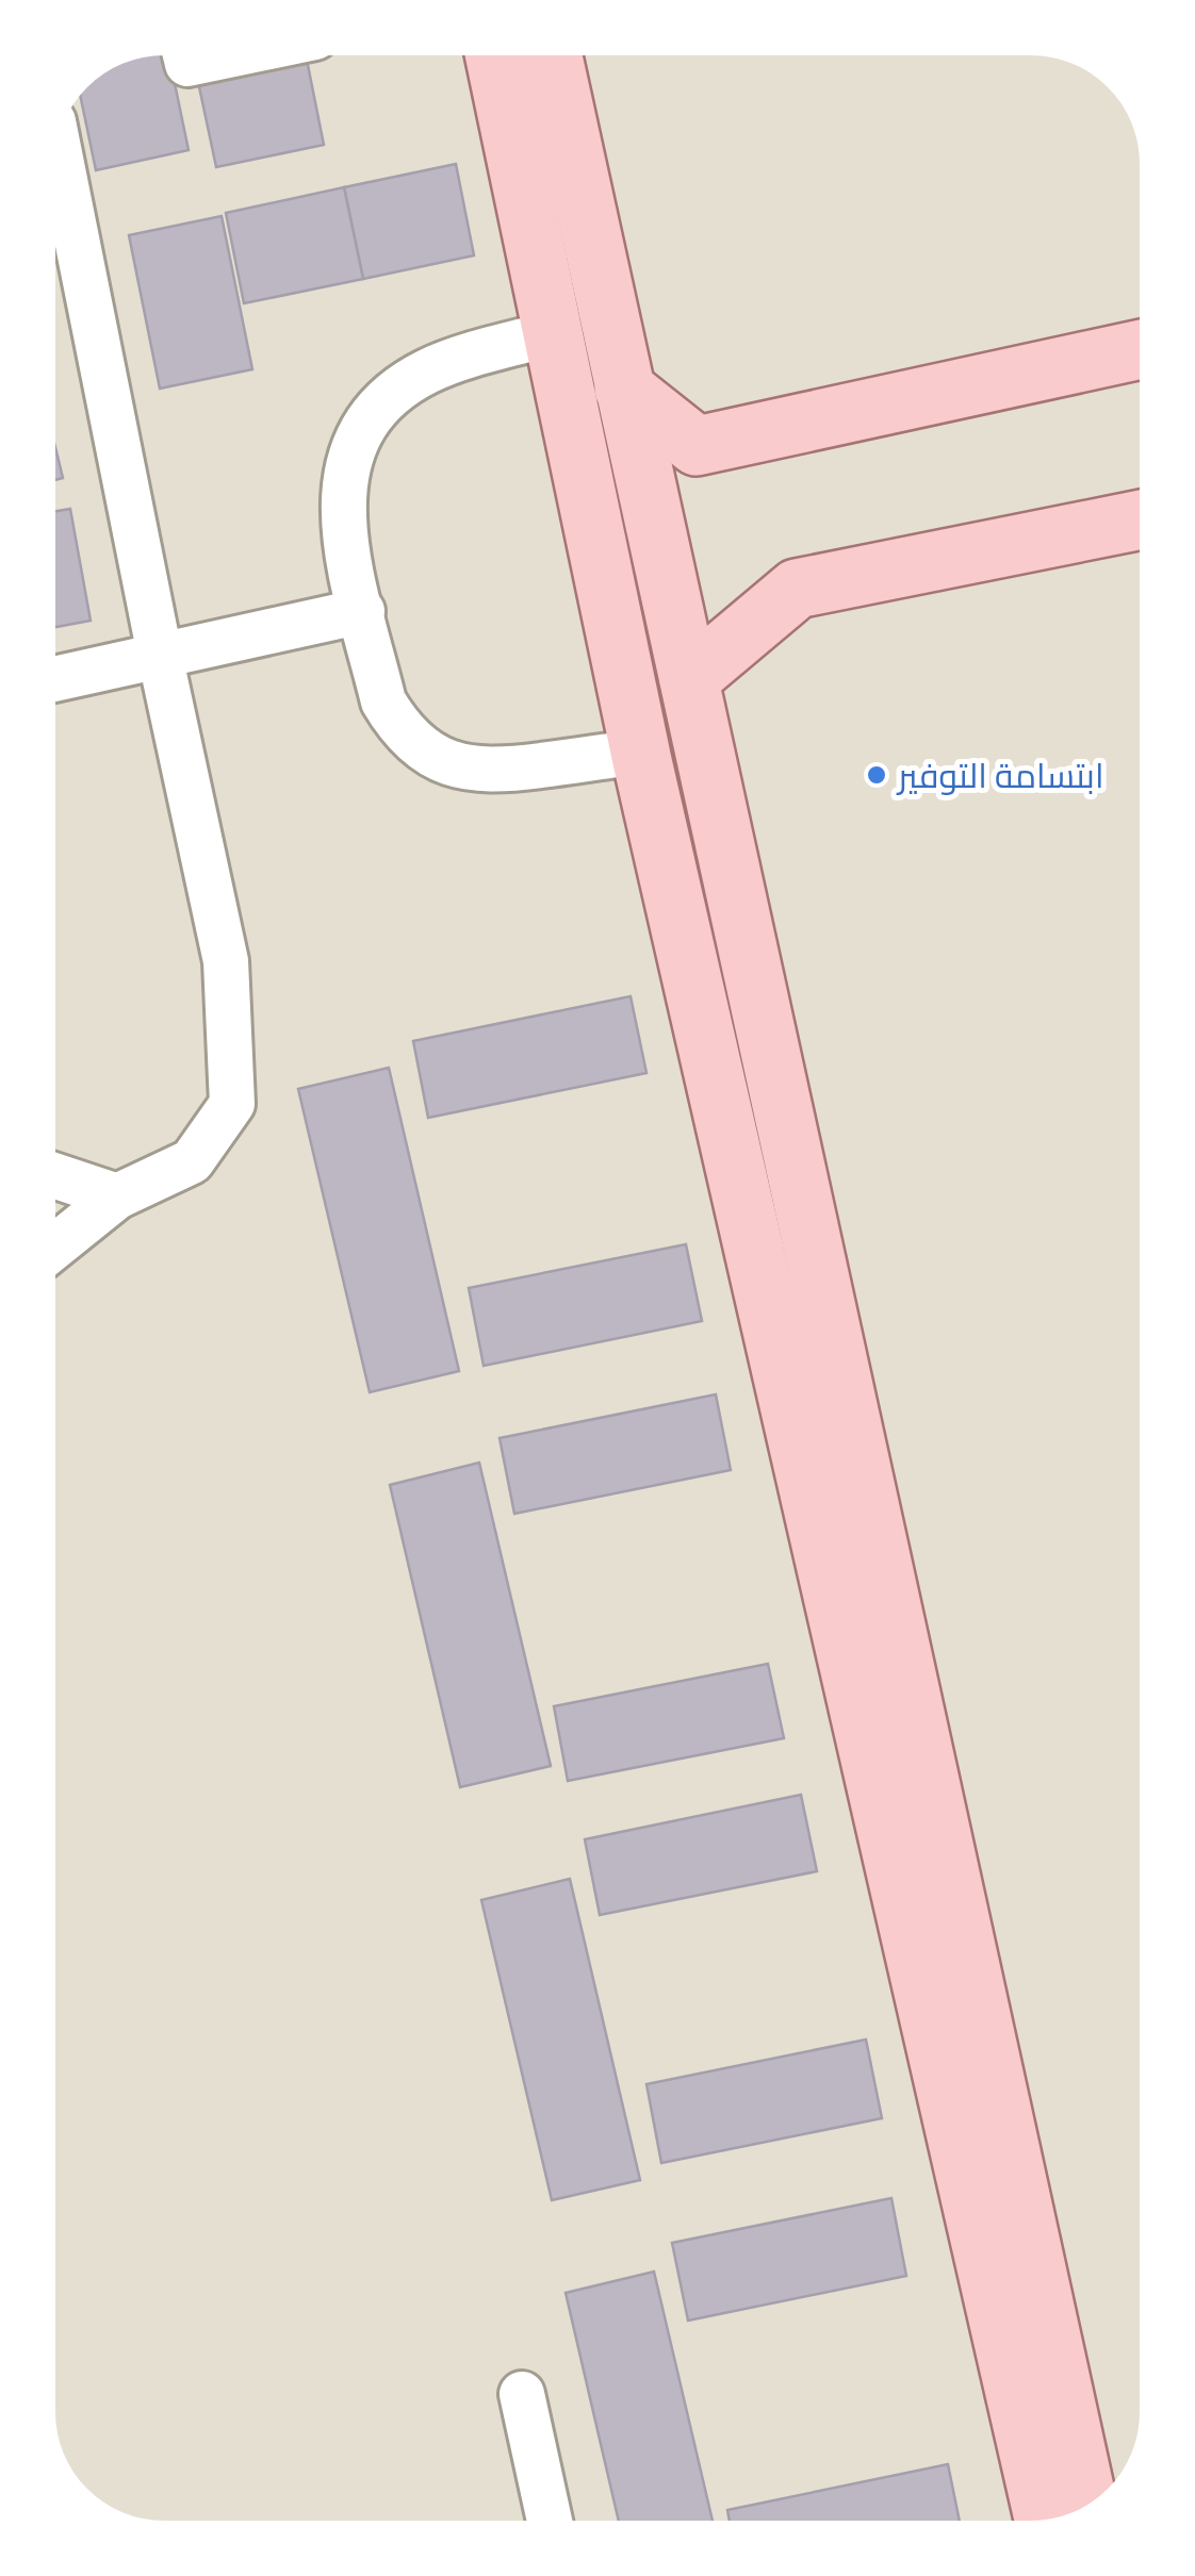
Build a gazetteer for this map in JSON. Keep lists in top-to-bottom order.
{
  "places": ["ابتسامة التوفير"]
}
